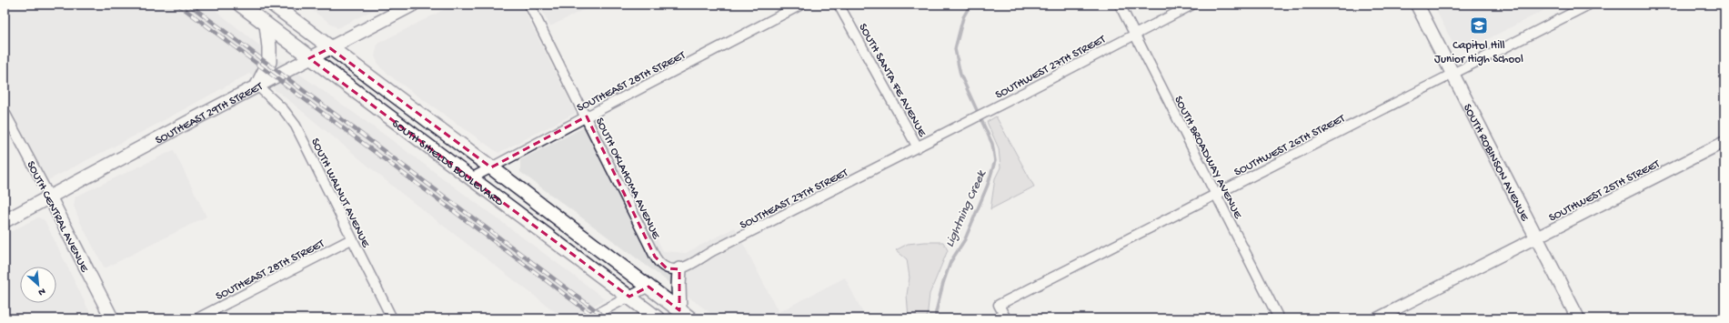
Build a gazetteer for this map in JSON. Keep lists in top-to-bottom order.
{
  "streets": {
    "main road": [
      "SOUTHEAST 29TH STREET",
      "SOUTH ROBINSON AVENUE",
      "SOUTH SHIELDS BOULEVARD",
      "SOUTH CENTRAL AVENUE"
    ],
    "street": [
      "SOUTHWEST 27TH STREET",
      "SOUTH SANTA FE AVENUE",
      "SOUTHEAST 28TH STREET",
      "SOUTHWEST 26TH STREET",
      "SOUTH BROADWAY AVENUE",
      "SOUTH OKLAHOMA AVENUE",
      "SOUTHWEST 25TH STREET",
      "SOUTH WALNUT AVENUE",
      "SOUTHEAST 27TH STREET"
    ]
  },
  "crossings": [
    ["SOUTHWEST 27TH STREET", "SOUTH SANTA FE AVENUE"],
    ["SOUTHWEST 27TH STREET", "SOUTH BROADWAY AVENUE"],
    ["SOUTHWEST 27TH STREET", "SOUTHEAST 27TH STREET"],
    ["SOUTH SANTA FE AVENUE", "SOUTHEAST 27TH STREET"],
    ["SOUTHEAST 28TH STREET", "SOUTH SHIELDS BOULEVARD"],
    ["SOUTHEAST 28TH STREET", "SOUTH OKLAHOMA AVENUE"],
    ["SOUTHEAST 28TH STREET", "SOUTH WALNUT AVENUE"],
    ["SOUTHEAST 29TH STREET", "SOUTH SHIELDS BOULEVARD"],
    ["SOUTHEAST 29TH STREET", "SOUTH WALNUT AVENUE"],
    ["SOUTHEAST 29TH STREET", "SOUTH CENTRAL AVENUE"],
    ["SOUTHWEST 26TH STREET", "SOUTH BROADWAY AVENUE"],
    ["SOUTHWEST 26TH STREET", "SOUTH ROBINSON AVENUE"],
    ["SOUTH ROBINSON AVENUE", "SOUTHWEST 25TH STREET"],
    ["SOUTH OKLAHOMA AVENUE", "SOUTHEAST 27TH STREET"]
  ],
  "water": ["Lightning Creek"],
  "places": {
    "school or university": ["Capitol Hill Junior High School"]
  },
  "north": "bottom right"
}
